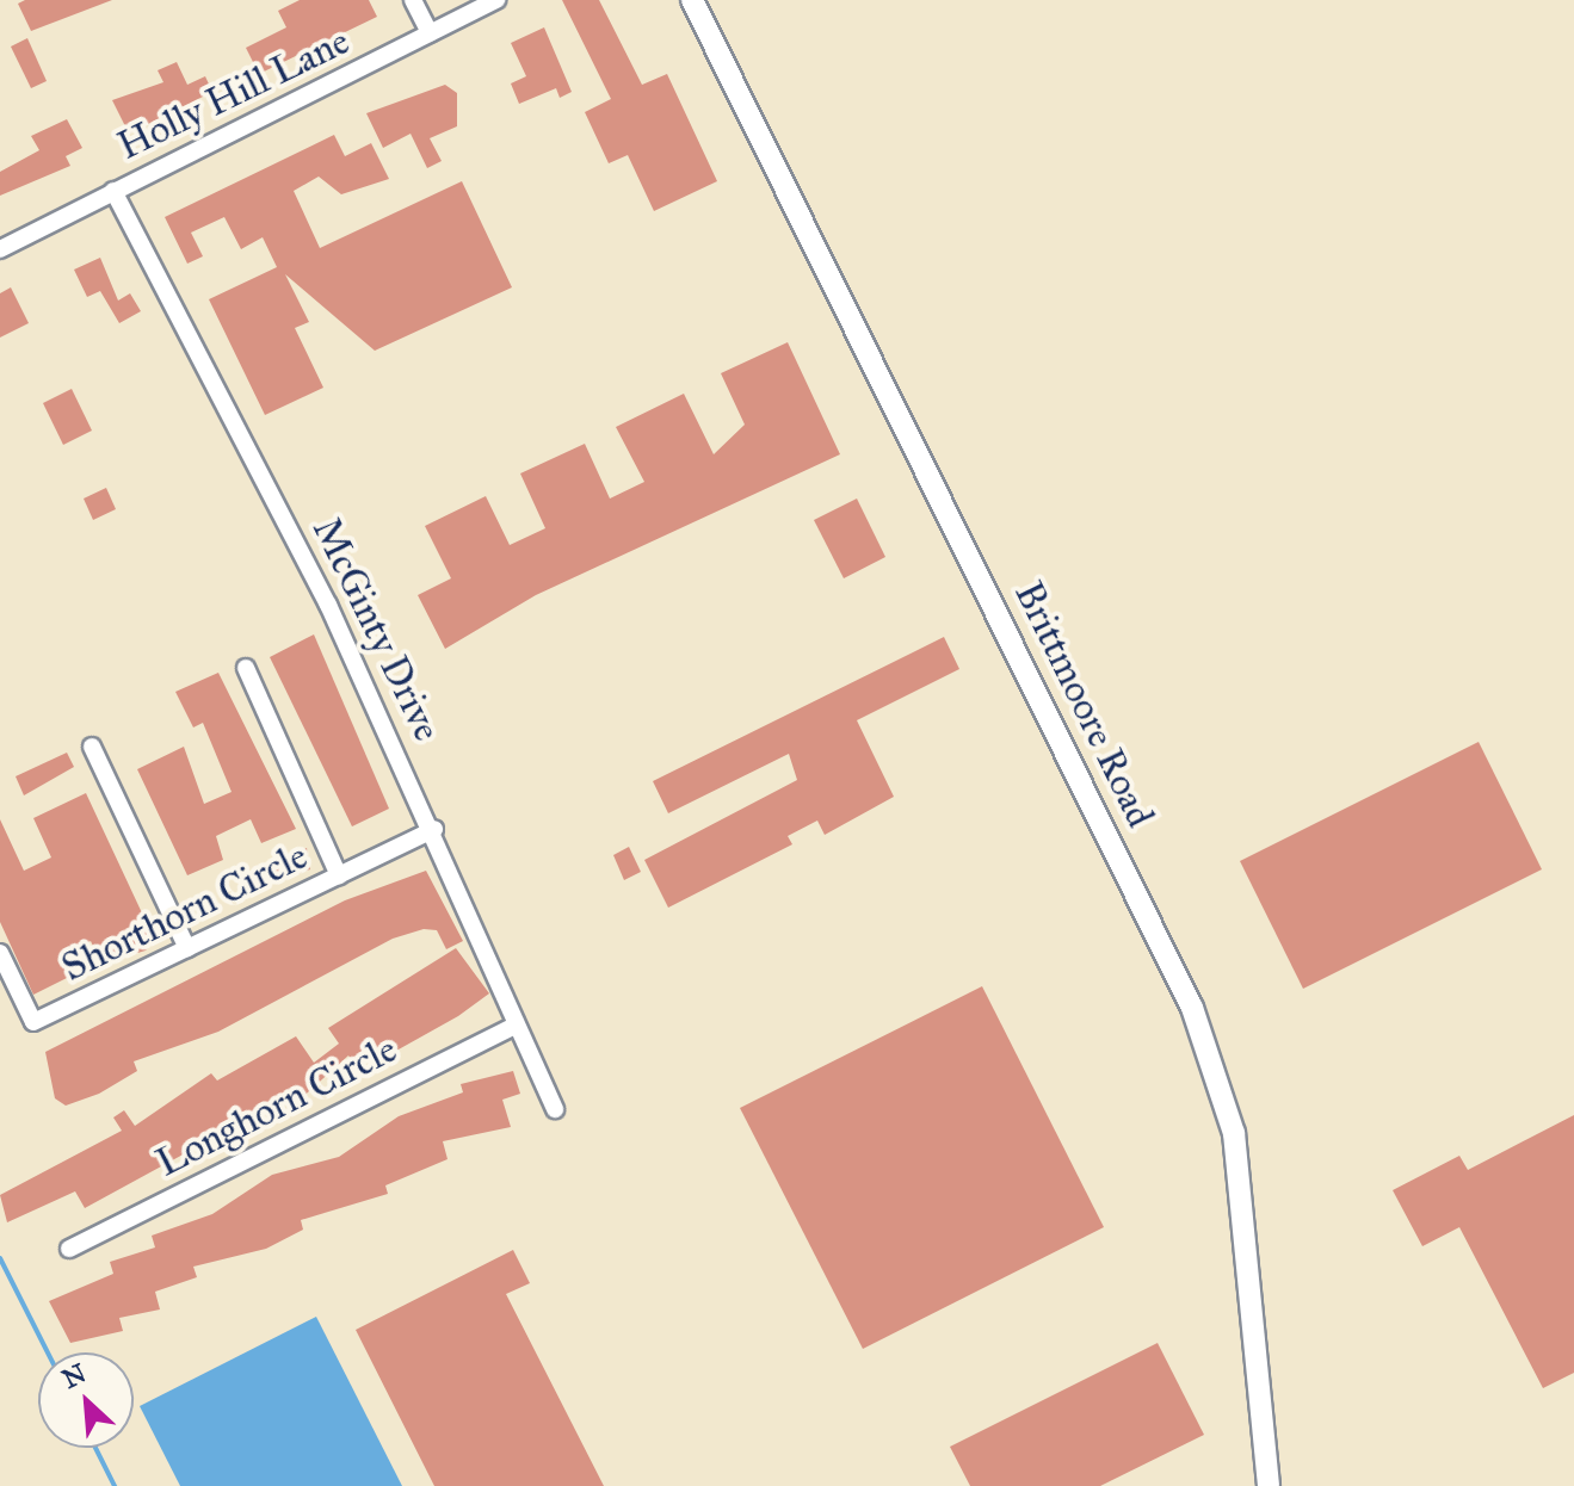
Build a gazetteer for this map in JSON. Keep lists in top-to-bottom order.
{
  "streets": {
    "main road": ["Brittmoore Road"],
    "street": [
      "Holly Hill Lane",
      "McGinty Drive",
      "Shorthorn Circle",
      "Longhorn Circle"
    ]
  },
  "crossings": [
    ["Holly Hill Lane", "McGinty Drive"],
    ["McGinty Drive", "Shorthorn Circle"],
    ["McGinty Drive", "Longhorn Circle"]
  ],
  "north": "top left"
}
